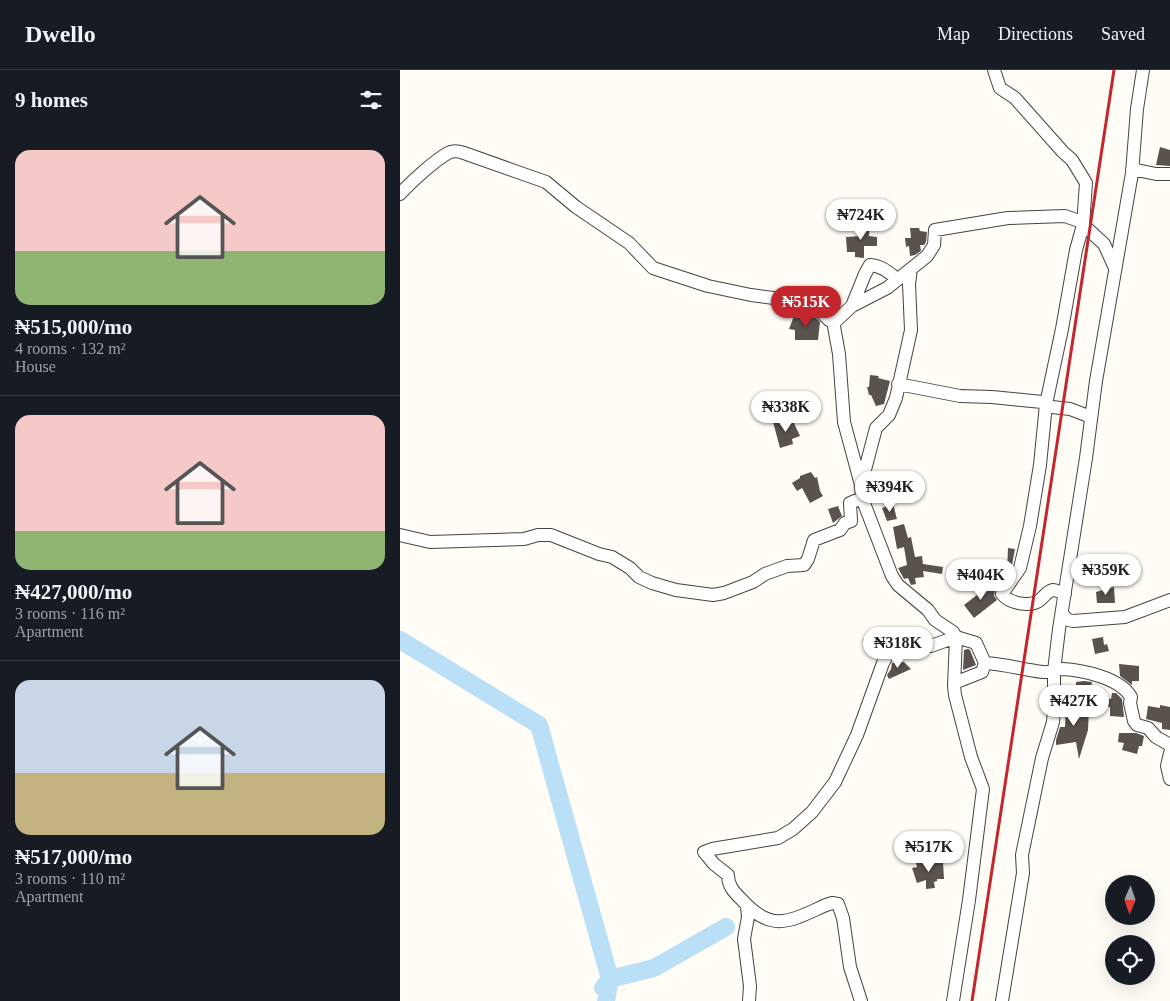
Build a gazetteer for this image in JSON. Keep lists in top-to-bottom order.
{
  "north": "bottom",
  "page": {
    "header": "Dwello",
    "nav": ["Map", "Directions", "Saved"],
    "heading": "9 homes",
    "list": [
      {
        "name": "₦515,000/mo",
        "note": "4 rooms · 132 m² · House"
      },
      {
        "name": "₦427,000/mo",
        "note": "3 rooms · 116 m² · Apartment"
      },
      {
        "name": "₦517,000/mo",
        "note": "3 rooms · 110 m² · Apartment"
      }
    ],
    "price": [
      "₦724K",
      "₦515K",
      "₦338K",
      "₦394K",
      "₦359K",
      "₦404K",
      "₦318K",
      "₦427K",
      "₦517K"
    ]
  }
}
